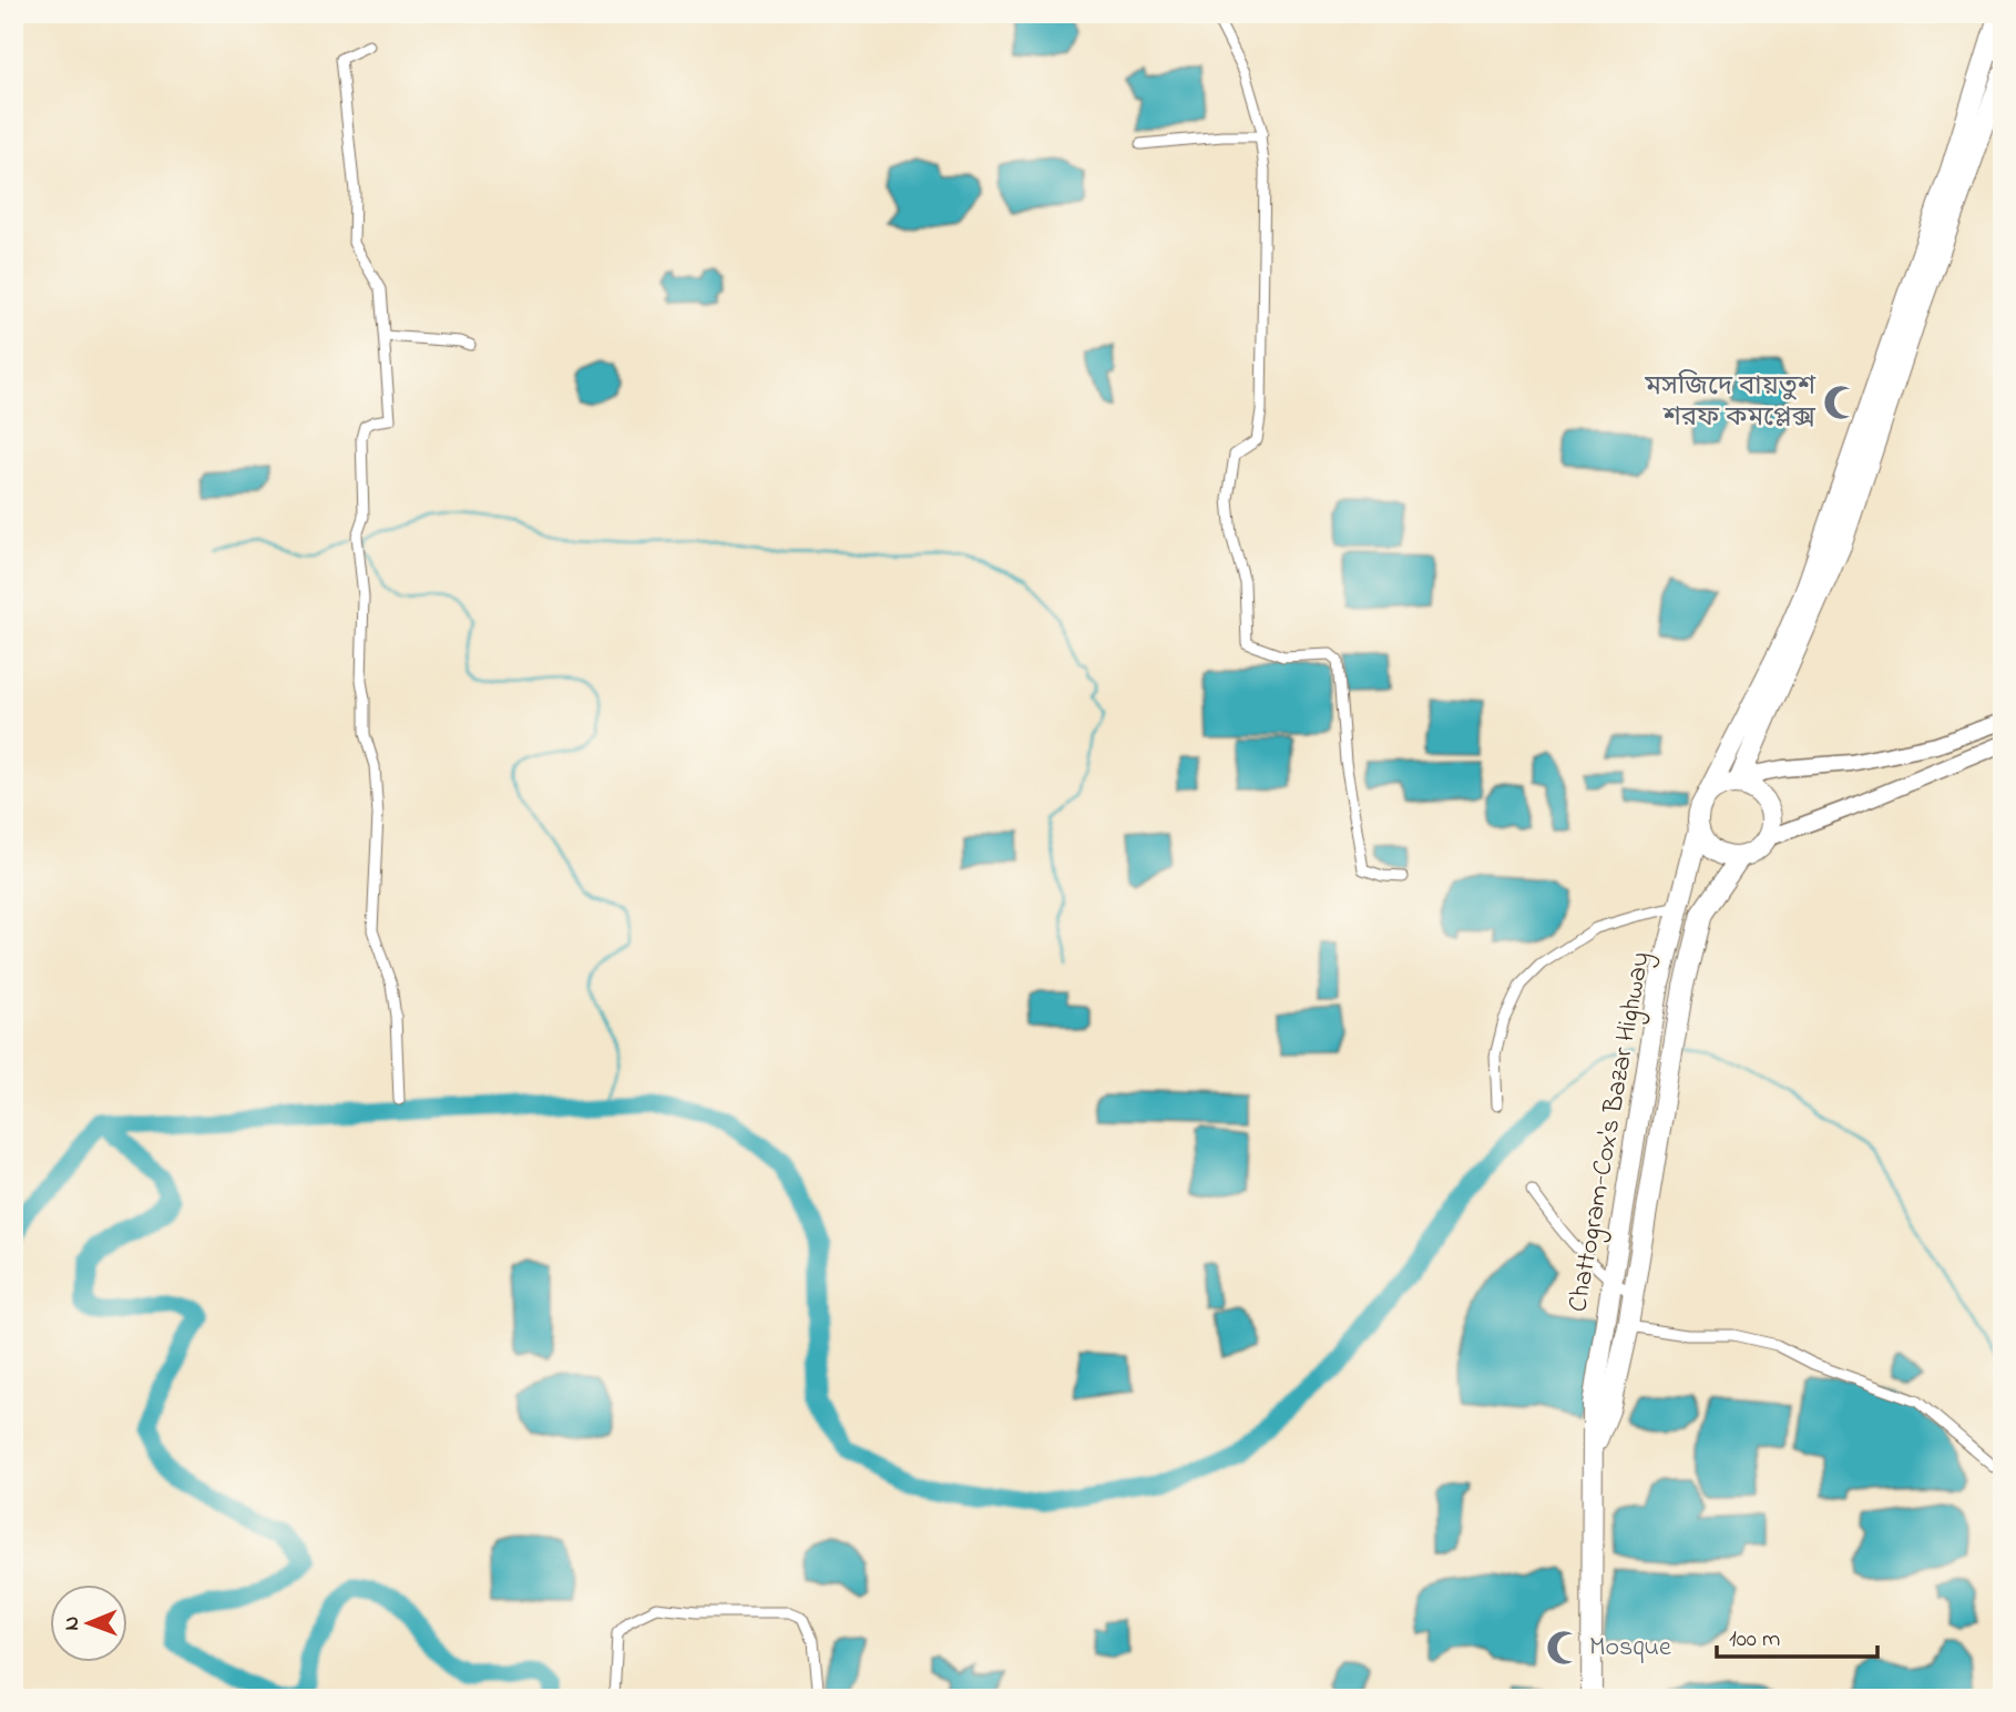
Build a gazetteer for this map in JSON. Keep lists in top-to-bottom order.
{
  "streets": {
    "highway": ["Chattogram-Cox's Bazar Highway"]
  },
  "places": {
    "mosque": ["মসজিদে বায়তুশ শরফ কমপ্লেক্স", "Mosque"]
  },
  "scale_bar": "100 m",
  "north": "left"
}
